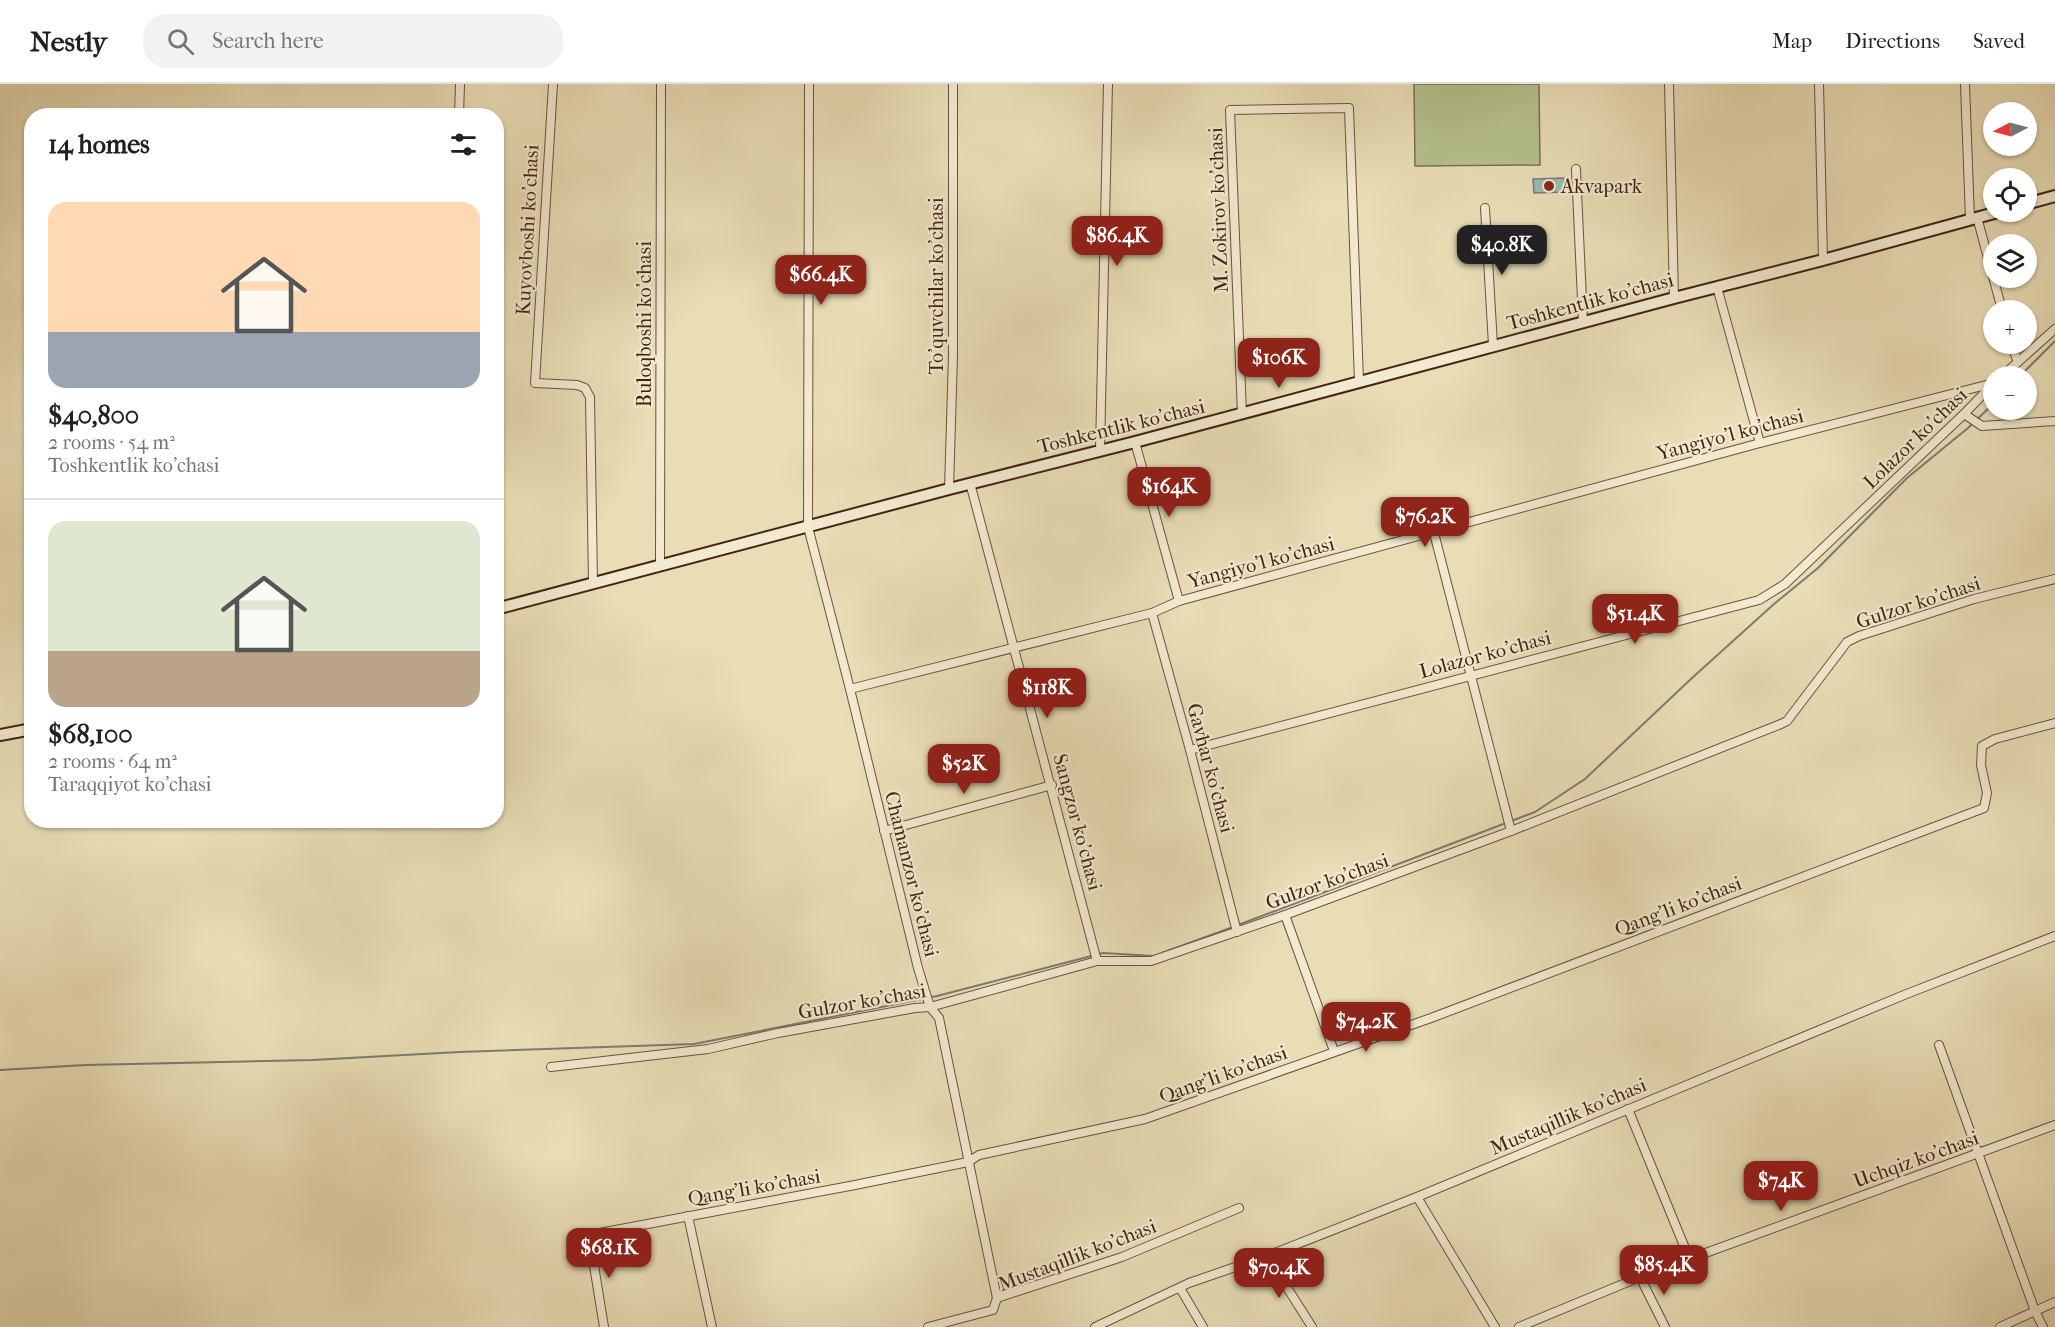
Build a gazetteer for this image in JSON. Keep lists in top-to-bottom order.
{
  "streets": {
    "main road": ["Toshkentlik ko'chasi"],
    "street": [
      "M. Zokirov ko'chasi",
      "Kuyovboshi ko'chasi",
      "To'quvchilar ko'chasi",
      "Buloqboshi ko'chasi",
      "Yangiyo'l ko'chasi",
      "Lolazor ko'chasi",
      "Gulzor ko'chasi",
      "Gavhar ko'chasi",
      "Sangzor ko'chasi",
      "Chamanzor ko'chasi",
      "Qang'li ko'chasi",
      "Mustaqillik ko'chasi",
      "Uchqiz ko'chasi"
    ]
  },
  "crossings": [
    ["M. Zokirov ko'chasi", "Toshkentlik ko'chasi"],
    ["Kuyovboshi ko'chasi", "Toshkentlik ko'chasi"],
    ["To'quvchilar ko'chasi", "Toshkentlik ko'chasi"],
    ["Toshkentlik ko'chasi", "Buloqboshi ko'chasi"],
    ["Toshkentlik ko'chasi", "Sangzor ko'chasi"],
    ["Toshkentlik ko'chasi", "Chamanzor ko'chasi"],
    ["Yangiyo'l ko'chasi", "Gavhar ko'chasi"],
    ["Yangiyo'l ko'chasi", "Sangzor ko'chasi"],
    ["Yangiyo'l ko'chasi", "Chamanzor ko'chasi"],
    ["Lolazor ko'chasi", "Gavhar ko'chasi"],
    ["Gulzor ko'chasi", "Gavhar ko'chasi"],
    ["Gulzor ko'chasi", "Sangzor ko'chasi"],
    ["Gulzor ko'chasi", "Chamanzor ko'chasi"],
    ["Chamanzor ko'chasi", "Qang'li ko'chasi"],
    ["Chamanzor ko'chasi", "Mustaqillik ko'chasi"]
  ],
  "places": ["Akvapark"],
  "north": "left",
  "page": {
    "header": "Nestly",
    "search": "Search here",
    "nav": ["Map", "Directions", "Saved"],
    "map_buttons": ["+", "−"],
    "heading": "14 homes",
    "list": [
      {
        "name": "$40,800",
        "note": "2 rooms · 54 m² · Toshkentlik ko'chasi"
      },
      {
        "name": "$68,100",
        "note": "2 rooms · 64 m² · Taraqqiyot ko'chasi"
      }
    ],
    "price": [
      "$86.4K",
      "$40.8K",
      "$66.4K",
      "$106K",
      "$164K",
      "$76.2K",
      "$51.4K",
      "$118K",
      "$52K",
      "$74.2K",
      "$74K",
      "$68.1K",
      "$85.4K",
      "$70.4K"
    ]
  }
}
